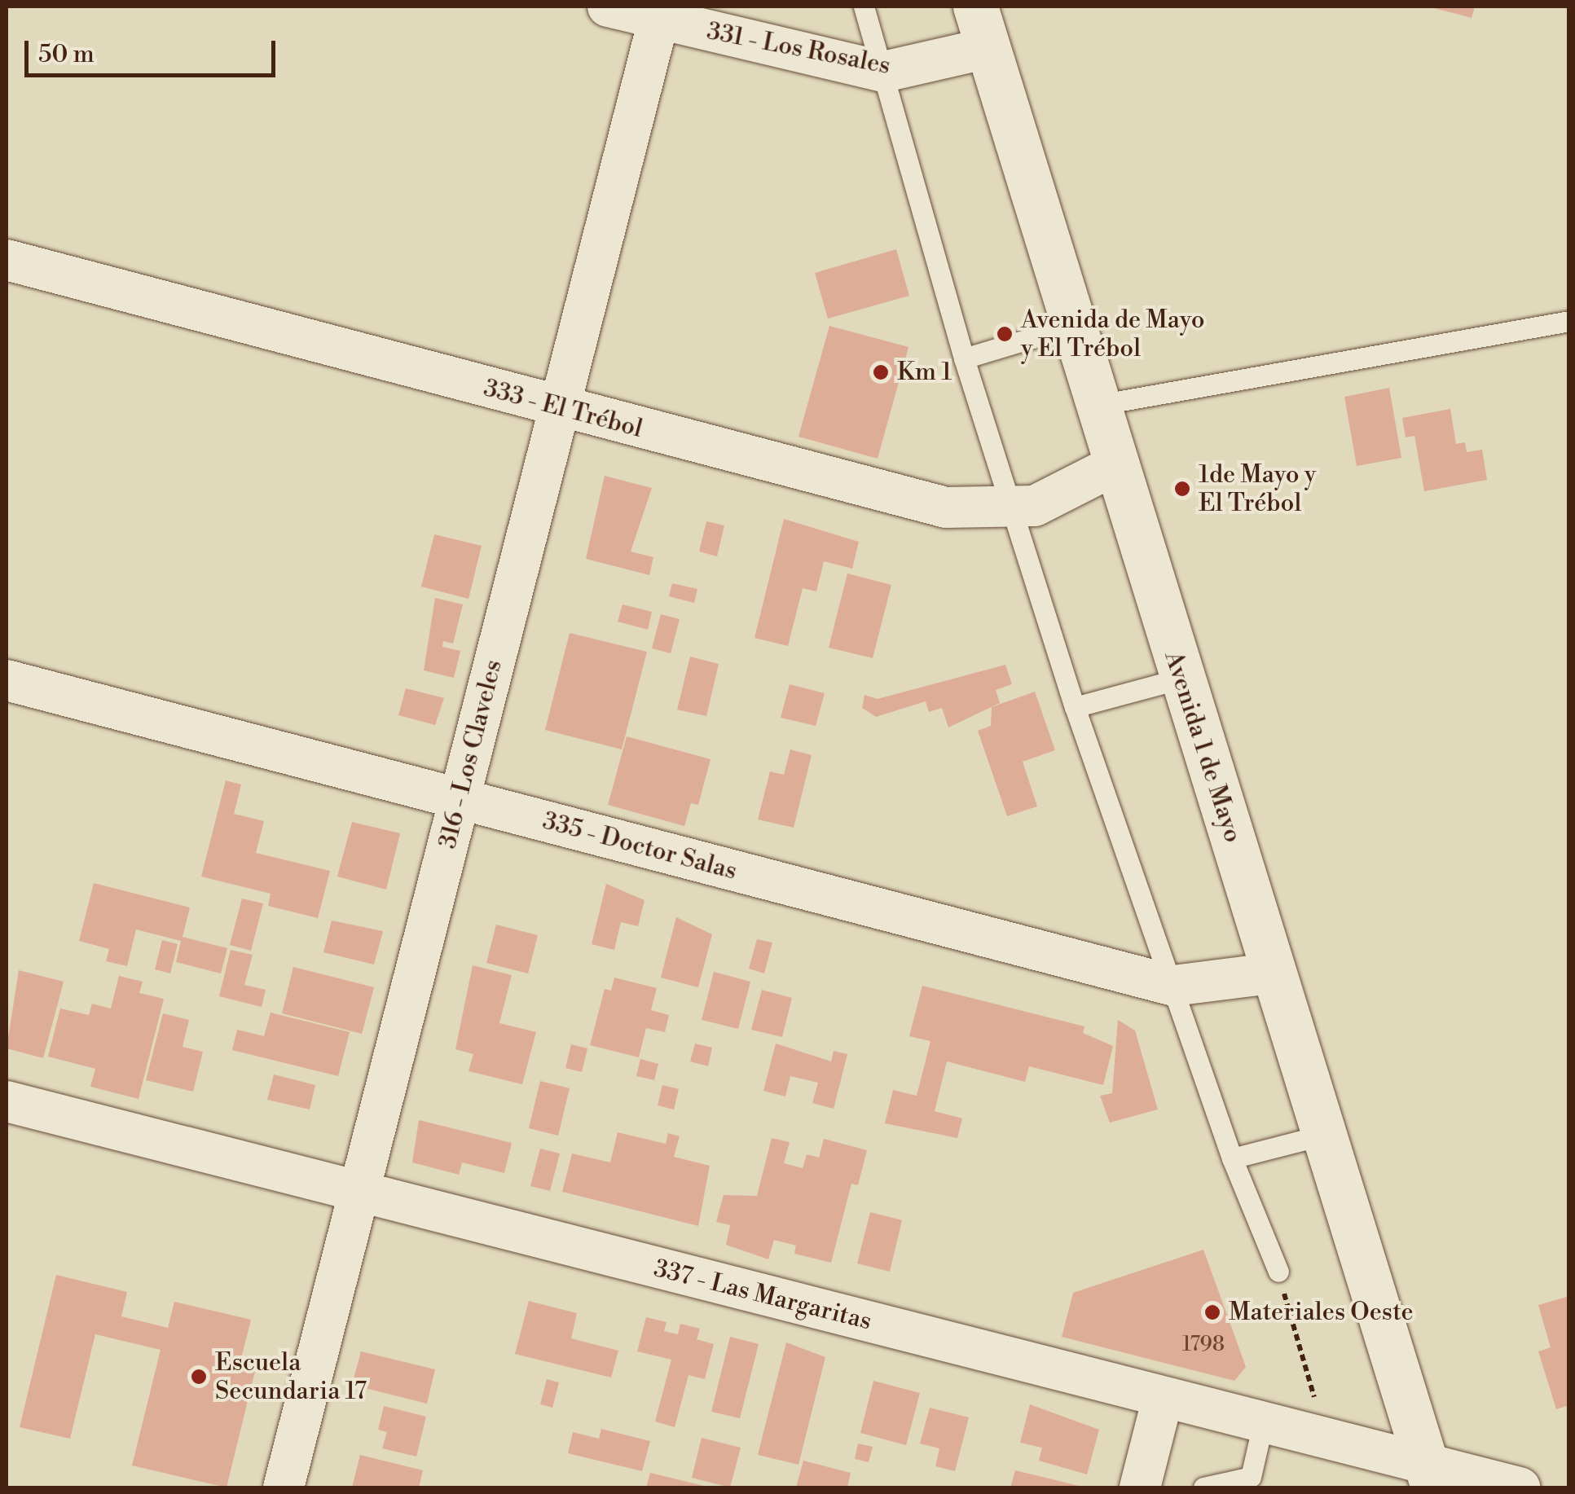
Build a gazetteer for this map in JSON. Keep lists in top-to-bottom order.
{
  "streets": {
    "main road": ["Avenida 1 de Mayo"],
    "street": [
      "331 - Los Rosales",
      "333 - El Trébol",
      "316 - Los Claveles",
      "335 - Doctor Salas",
      "337 - Las Margaritas"
    ]
  },
  "crossings": [
    ["331 - Los Rosales", "Avenida 1 de Mayo"],
    ["331 - Los Rosales", "316 - Los Claveles"],
    ["333 - El Trébol", "Avenida 1 de Mayo"],
    ["333 - El Trébol", "316 - Los Claveles"],
    ["Avenida 1 de Mayo", "335 - Doctor Salas"],
    ["Avenida 1 de Mayo", "337 - Las Margaritas"],
    ["316 - Los Claveles", "335 - Doctor Salas"],
    ["316 - Los Claveles", "337 - Las Margaritas"]
  ],
  "places": [
    "Avenida de Mayo y El Trébol",
    "Km 1",
    "1de Mayo y El Trébol",
    "Materiales Oeste",
    "Escuela Secundaria 17"
  ],
  "house_numbers": ["1798"],
  "scale_bar": "50 m"
}
